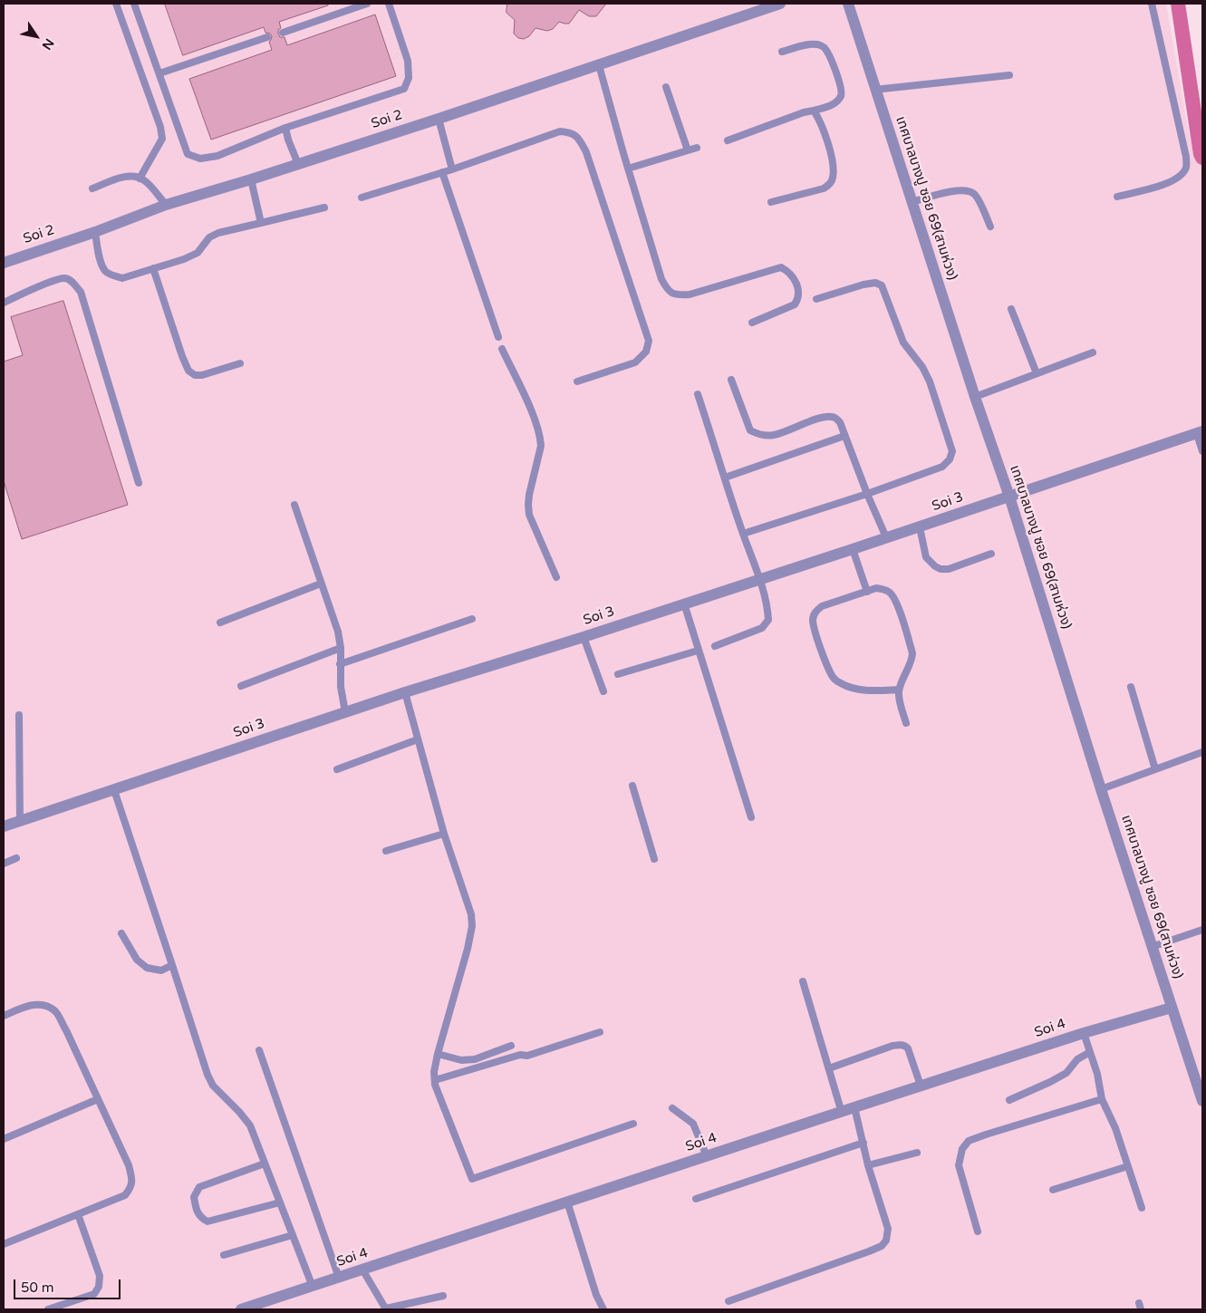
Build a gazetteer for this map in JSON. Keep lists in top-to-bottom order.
{
  "streets": {
    "street": [
      "Soi 2",
      "เทศบาลบางปู ซอย 69(สามห่วง)",
      "Soi 3",
      "Soi 4"
    ]
  },
  "crossings": [
    ["เทศบาลบางปู ซอย 69(สามห่วง)", "Soi 3"],
    ["เทศบาลบางปู ซอย 69(สามห่วง)", "Soi 4"]
  ],
  "scale_bar": "50 m",
  "north": "bottom right"
}
